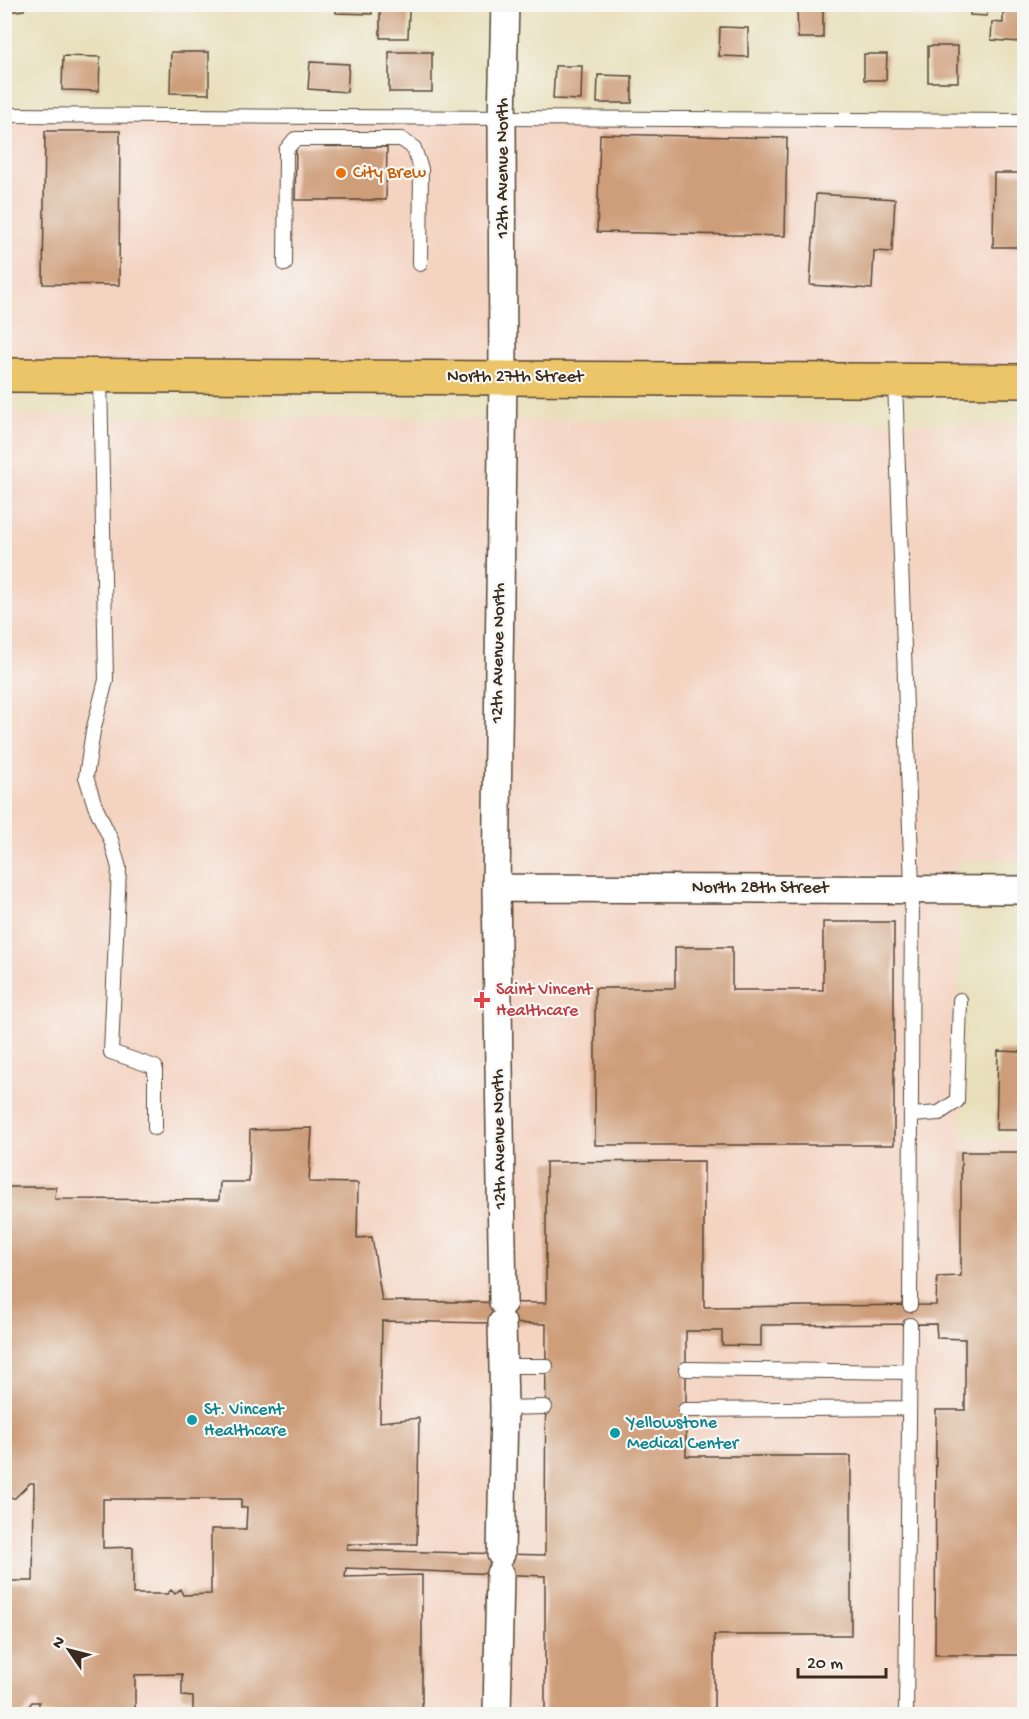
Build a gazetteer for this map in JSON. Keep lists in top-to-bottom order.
{
  "streets": {
    "main road": ["North 27th Street"],
    "street": ["12th Avenue North", "North 28th Street"]
  },
  "crossings": [
    ["12th Avenue North", "North 27th Street"],
    ["12th Avenue North", "North 28th Street"]
  ],
  "places": {
    "other": ["City Brew", "St. Vincent Healthcare", "Yellowstone Medical Center"],
    "health": ["Saint Vincent Healthcare"]
  },
  "scale_bar": "20 m",
  "north": "top left"
}
